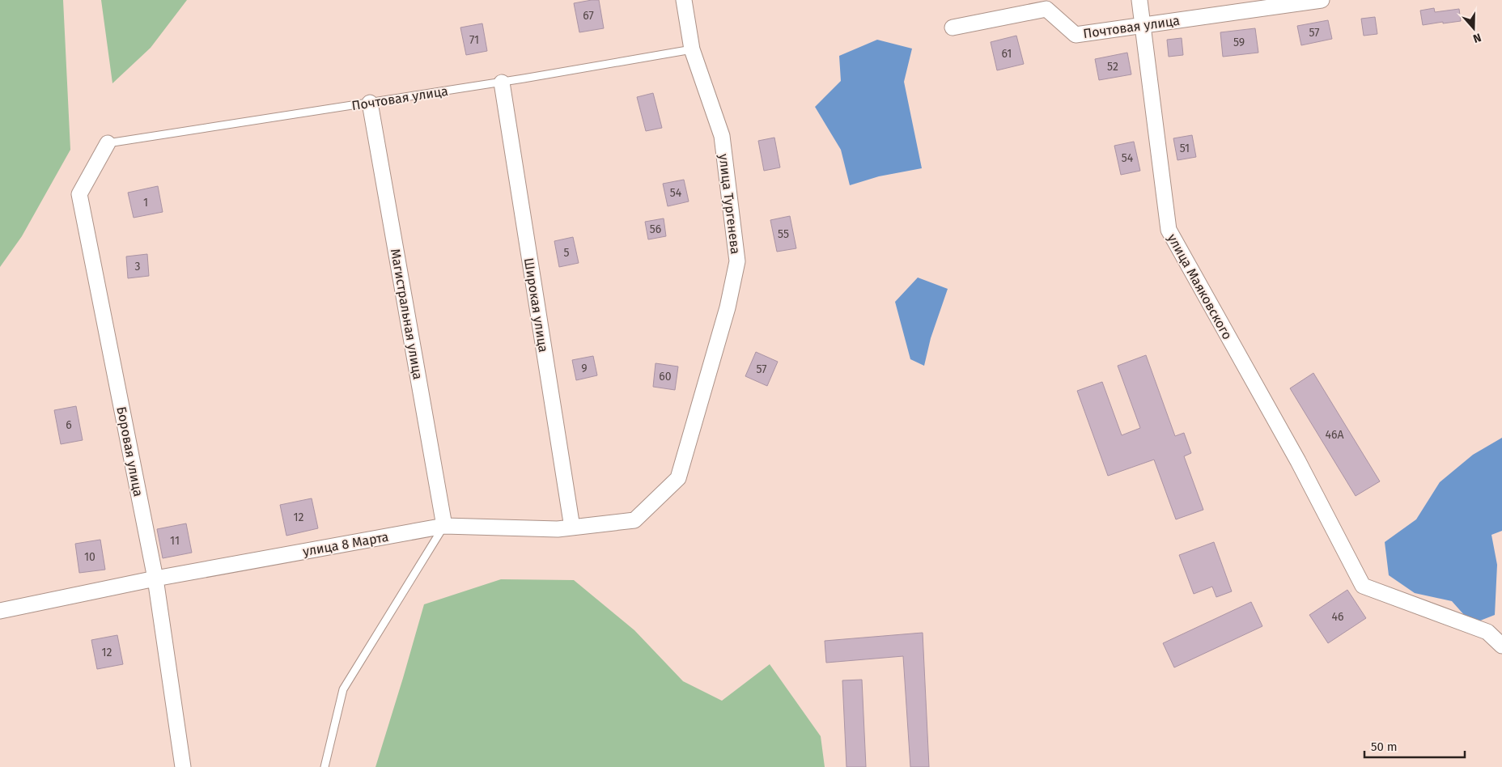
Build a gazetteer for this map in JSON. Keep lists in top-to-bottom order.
{
  "streets": {
    "street": [
      "Почтовая улица",
      "улица Тургенева",
      "улица Маяковского",
      "Широкая улица",
      "Магистральная улица",
      "Боровая улица",
      "улица 8 Марта"
    ]
  },
  "crossings": [
    ["Почтовая улица", "улица Тургенева"],
    ["Почтовая улица", "улица Маяковского"],
    ["Почтовая улица", "Широкая улица"],
    ["Почтовая улица", "Магистральная улица"],
    ["Почтовая улица", "Боровая улица"],
    ["улица Тургенева", "улица 8 Марта"],
    ["Широкая улица", "улица 8 Марта"],
    ["Магистральная улица", "улица 8 Марта"],
    ["Боровая улица", "улица 8 Марта"]
  ],
  "house_numbers": [
    "67",
    "57",
    "71",
    "59",
    "61",
    "52",
    "51",
    "54",
    "54",
    "1",
    "56",
    "55",
    "5",
    "3",
    "9",
    "57",
    "60",
    "6",
    "46А",
    "12",
    "11",
    "10",
    "46",
    "12"
  ],
  "scale_bar": "50 m",
  "north": "bottom"
}
